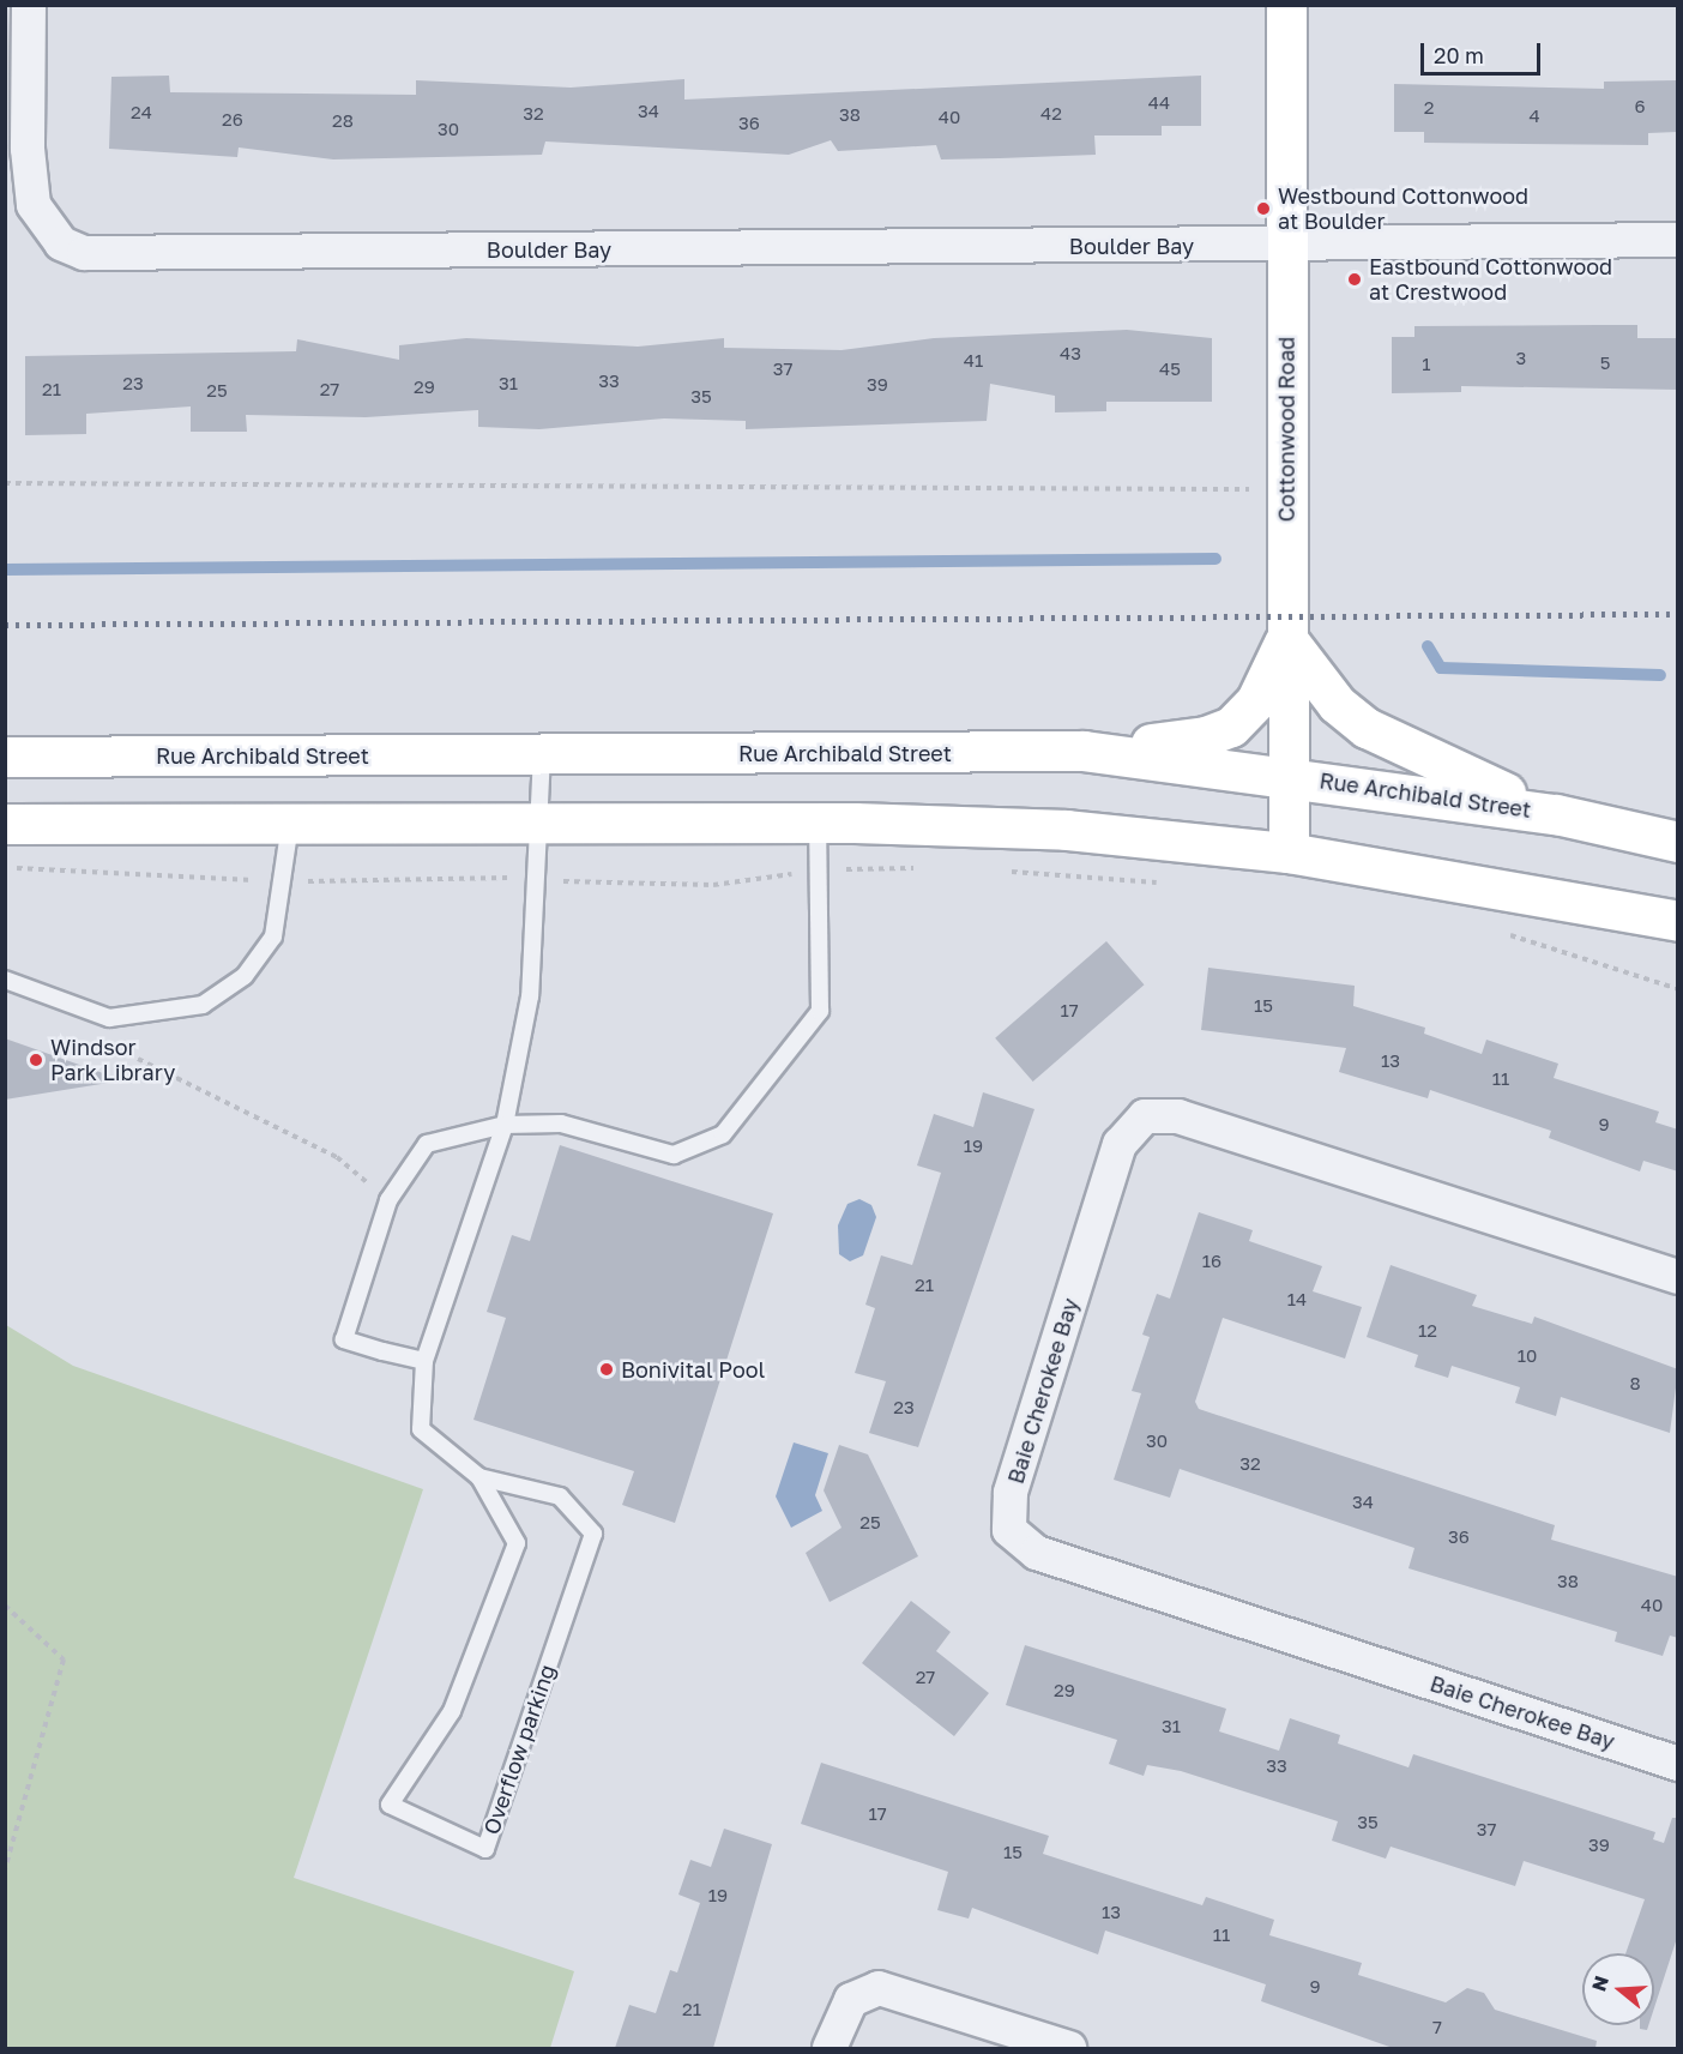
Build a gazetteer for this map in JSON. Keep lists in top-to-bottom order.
{
  "streets": {
    "main road": ["Cottonwood Road", "Rue Archibald Street"],
    "street": ["Boulder Bay", "Baie Cherokee Bay"],
    "lane": ["Overflow parking"]
  },
  "crossings": [
    ["Boulder Bay", "Cottonwood Road"],
    ["Cottonwood Road", "Rue Archibald Street"]
  ],
  "places": [
    "Westbound Cottonwood at Boulder",
    "Eastbound Cottonwood at Crestwood",
    "Windsor Park Library",
    "Bonivital Pool"
  ],
  "house_numbers": [
    "44",
    "6",
    "2",
    "34",
    "24",
    "32",
    "42",
    "38",
    "4",
    "40",
    "26",
    "28",
    "36",
    "30",
    "43",
    "3",
    "41",
    "5",
    "1",
    "37",
    "45",
    "33",
    "23",
    "31",
    "39",
    "29",
    "21",
    "27",
    "25",
    "35",
    "15",
    "17",
    "13",
    "11",
    "9",
    "19",
    "16",
    "21",
    "14",
    "12",
    "10",
    "8",
    "23",
    "30",
    "32",
    "34",
    "25",
    "36",
    "38",
    "40",
    "27",
    "29",
    "31",
    "33",
    "17",
    "35",
    "37",
    "39",
    "15",
    "19",
    "13",
    "11",
    "9",
    "21",
    "7"
  ],
  "scale_bar": "20 m",
  "north": "left"
}
